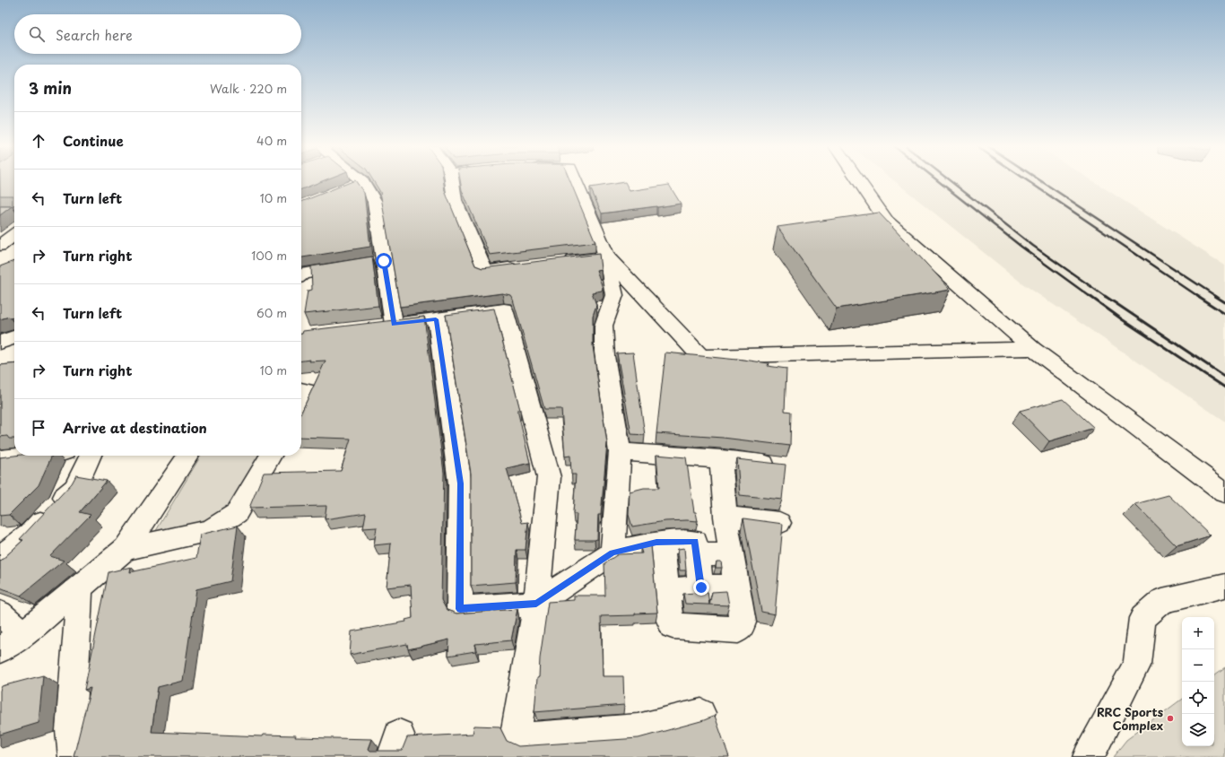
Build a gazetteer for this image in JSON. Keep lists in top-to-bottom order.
{
  "places": ["RRC Sports Complex"],
  "page": {
    "search": "Search here",
    "heading": ["3 min", "Walk · 220 m"],
    "list": [
      ["Continue", "40 m"],
      ["Turn left", "10 m"],
      ["Turn right", "100 m"],
      ["Turn left", "60 m"],
      ["Turn right", "10 m"],
      "Arrive at destination"
    ],
    "map_buttons": ["+", "−"]
  }
}
